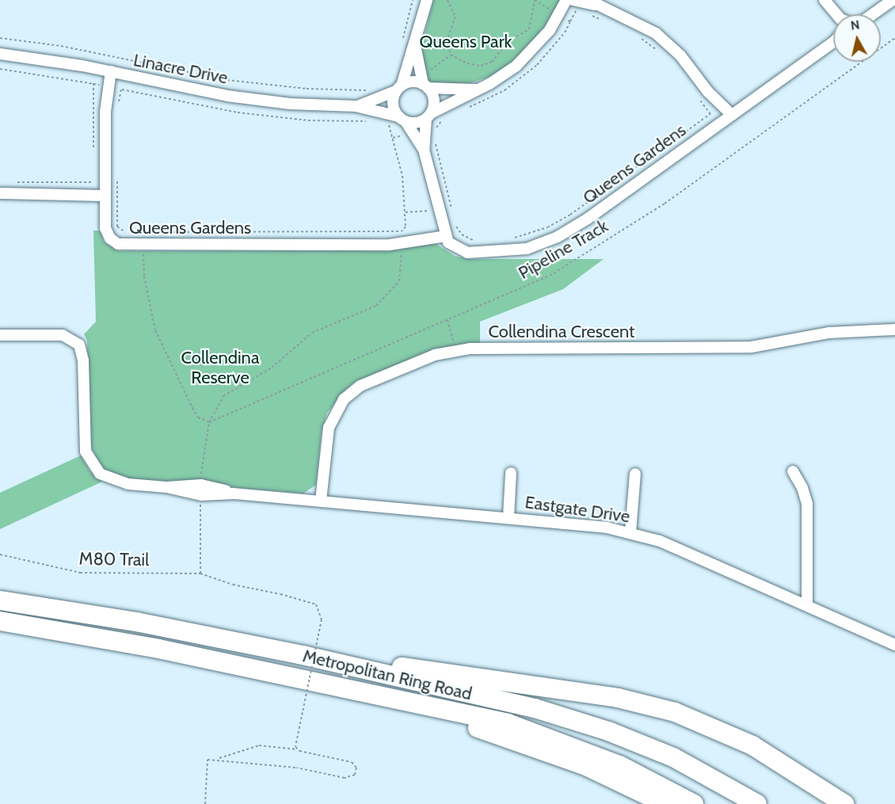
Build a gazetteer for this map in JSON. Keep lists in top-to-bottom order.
{
  "streets": {
    "highway": ["Metropolitan Ring Road"],
    "street": [
      "Linacre Drive",
      "Queens Gardens",
      "Collendina Crescent",
      "Eastgate Drive"
    ],
    "path": ["Pipeline Track", "M80 Trail"]
  },
  "crossings": [
    ["Linacre Drive", "Queens Gardens"],
    ["Collendina Crescent", "Eastgate Drive"]
  ],
  "parks": ["Queens Park", "Collendina Reserve"],
  "north": "top"
}
